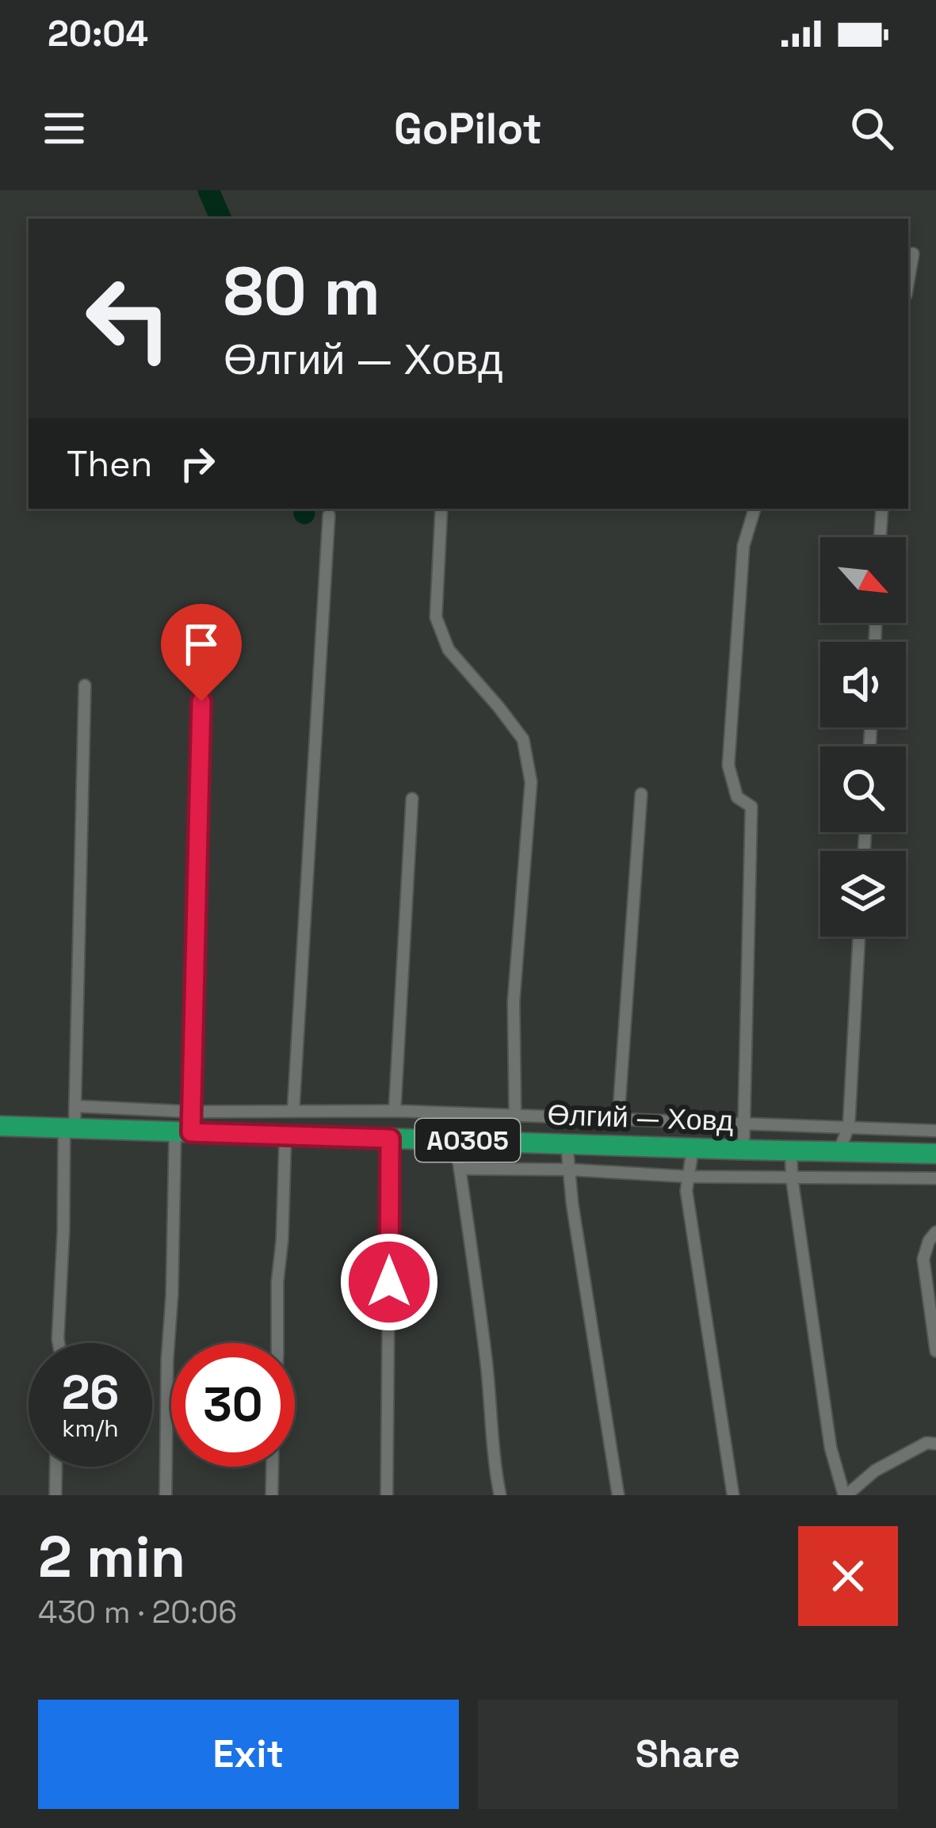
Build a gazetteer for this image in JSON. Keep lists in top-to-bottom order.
{
  "streets": {
    "highway": ["Өлгий — Ховд", "A0305"]
  },
  "north": "bottom right",
  "page": {
    "status": "20:04",
    "header": "GoPilot",
    "turn": ["80 m", "Өлгий — Ховд"],
    "then": "Then",
    "speed": "26 km/h",
    "limit": "30",
    "heading": ["2 min", "430 m · 20:06"],
    "buttons": ["Exit", "Share"]
  }
}
